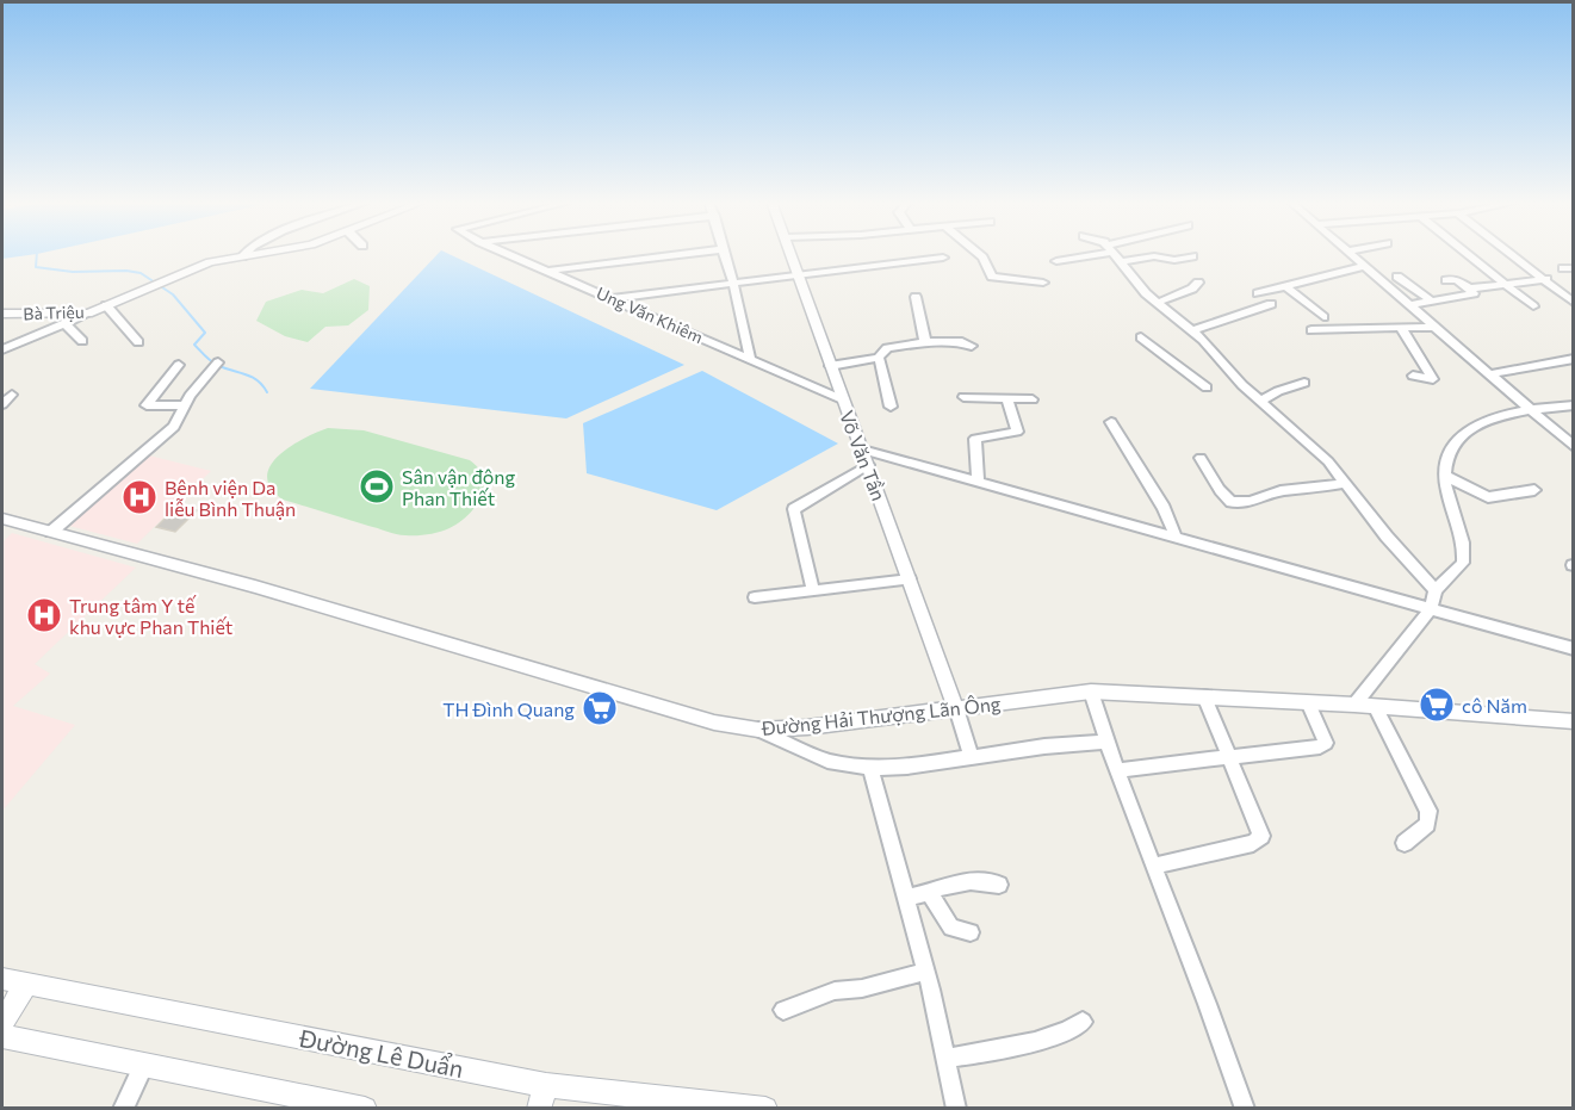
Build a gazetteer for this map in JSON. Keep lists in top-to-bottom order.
{
  "streets": {
    "main road": ["Đường Lê Duẩn"],
    "street": [
      "Bà Triệu",
      "Ung Văn Khiêm",
      "Võ Văn Tần",
      "Đường Hải Thượng Lãn Ông"
    ]
  },
  "crossings": [
    ["Ung Văn Khiêm", "Võ Văn Tần"],
    ["Võ Văn Tần", "Đường Hải Thượng Lãn Ông"]
  ],
  "places": {
    "sports": ["Sân vận động Phan Thiết"],
    "hospital": ["Bệnh viện Da liễu Bình Thuận", "Trung tâm Y tế khu vực Phan Thiết"],
    "supermarket": ["cô Năm", "TH Đình Quang"]
  }
}
